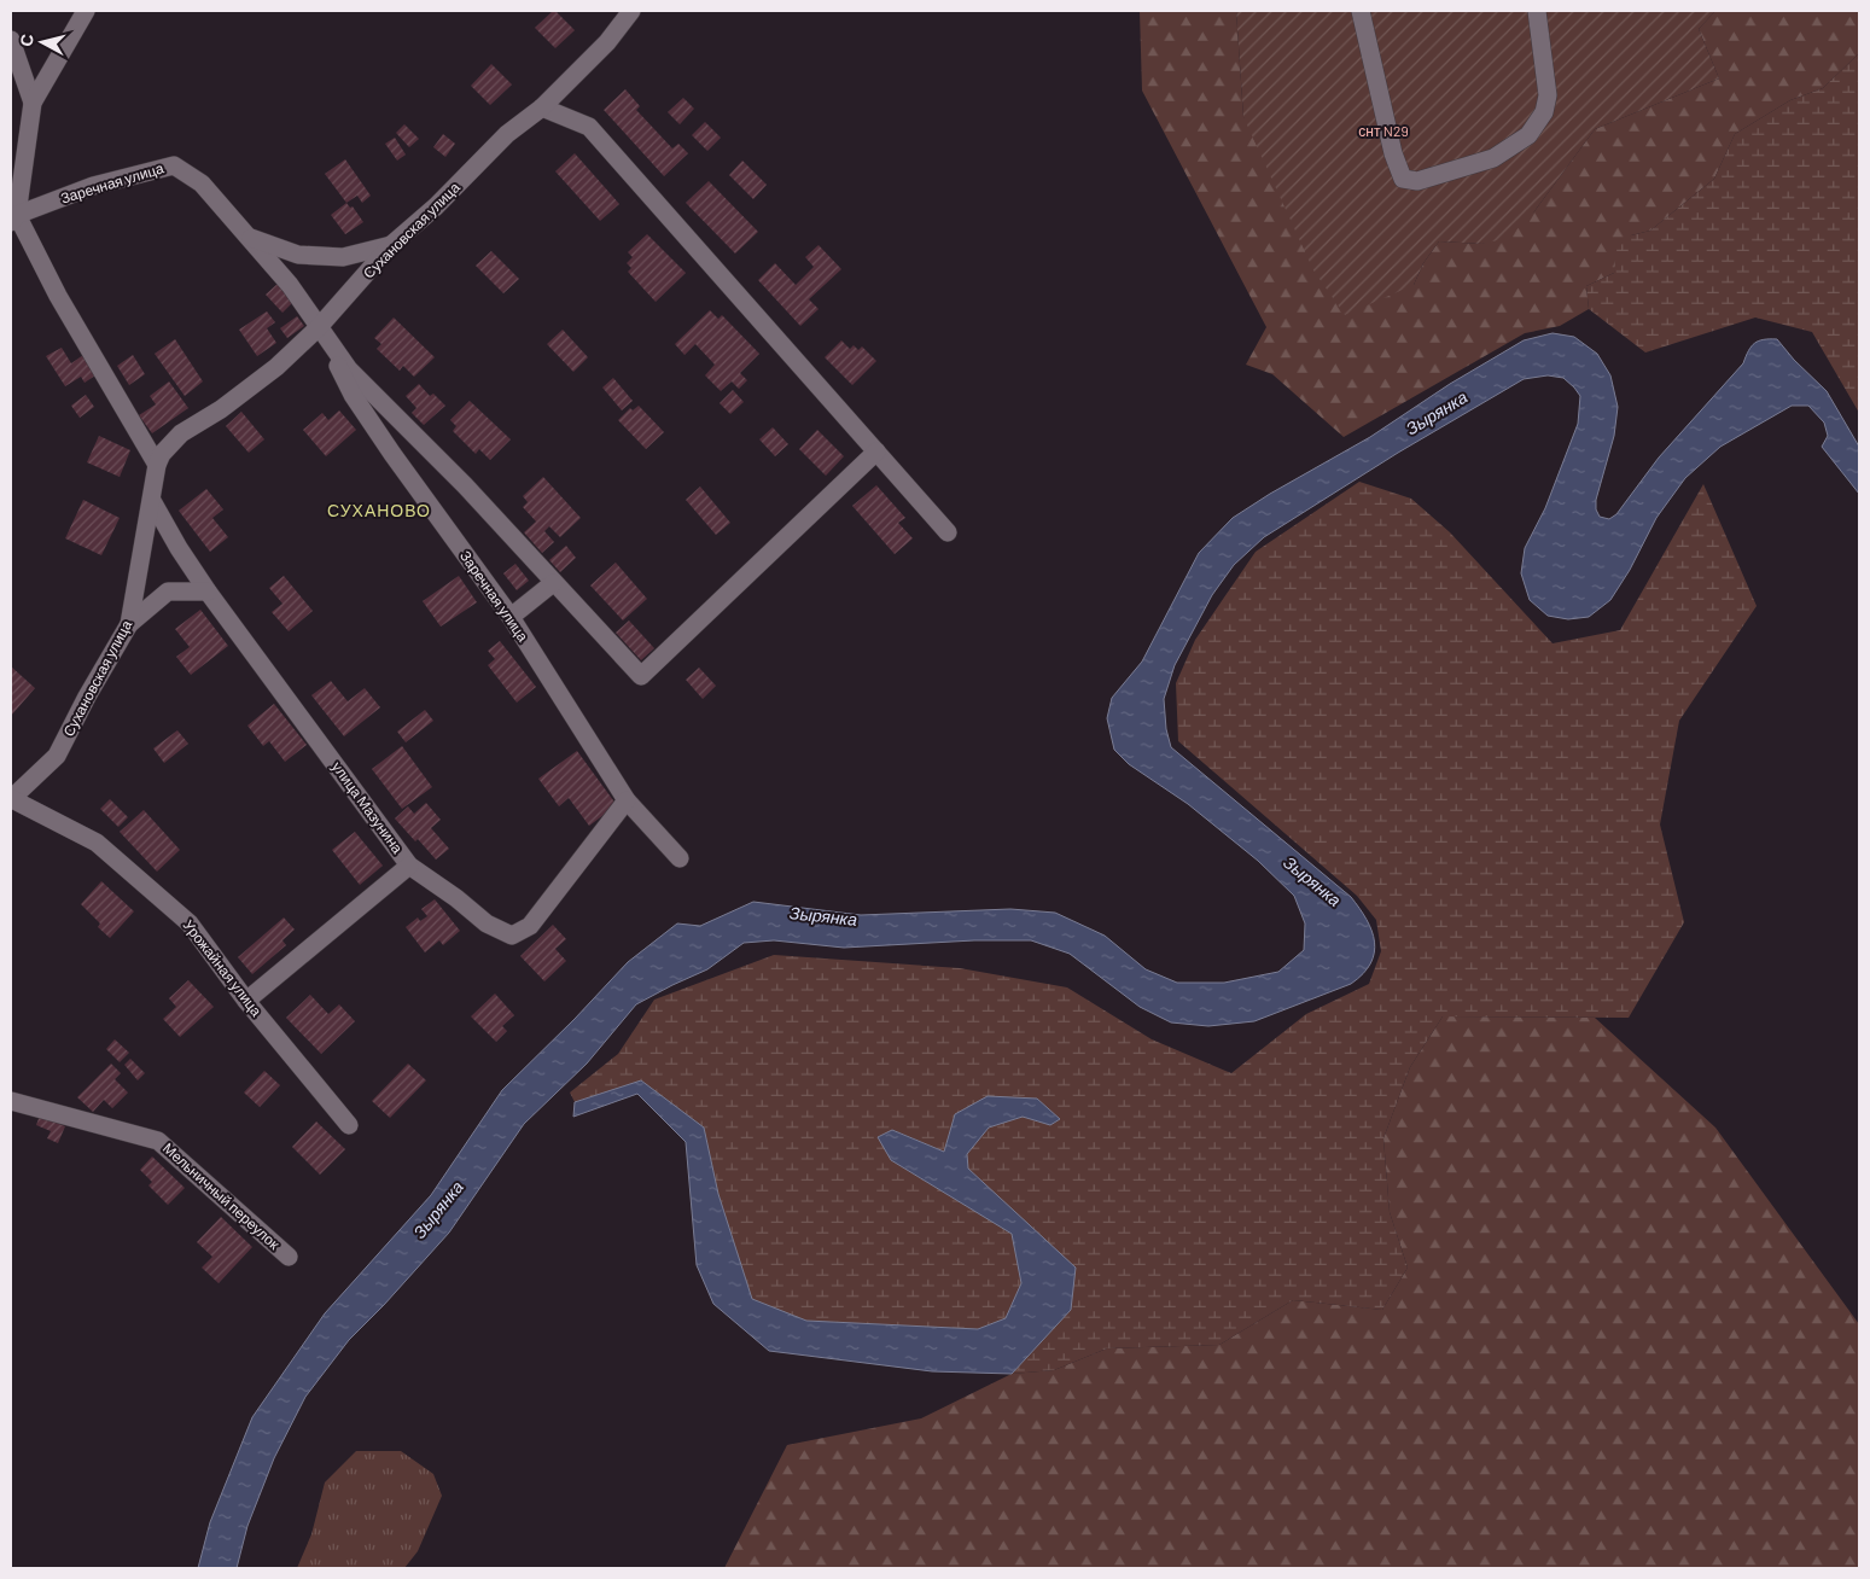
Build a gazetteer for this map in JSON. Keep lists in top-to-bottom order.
{
  "streets": {
    "street": [
      "Заречная улица",
      "Сухановская улица",
      "улица Мазунина",
      "Урожайная улица",
      "Мельничный переулок"
    ]
  },
  "crossings": [
    ["Заречная улица", "Сухановская улица"],
    ["Заречная улица", "улица Мазунина"],
    ["Сухановская улица", "улица Мазунина"],
    ["Сухановская улица", "Урожайная улица"]
  ],
  "districts": ["СУХАНОВО"],
  "water": ["Зырянка"],
  "parks": ["снт N29"],
  "north": "left"
}
